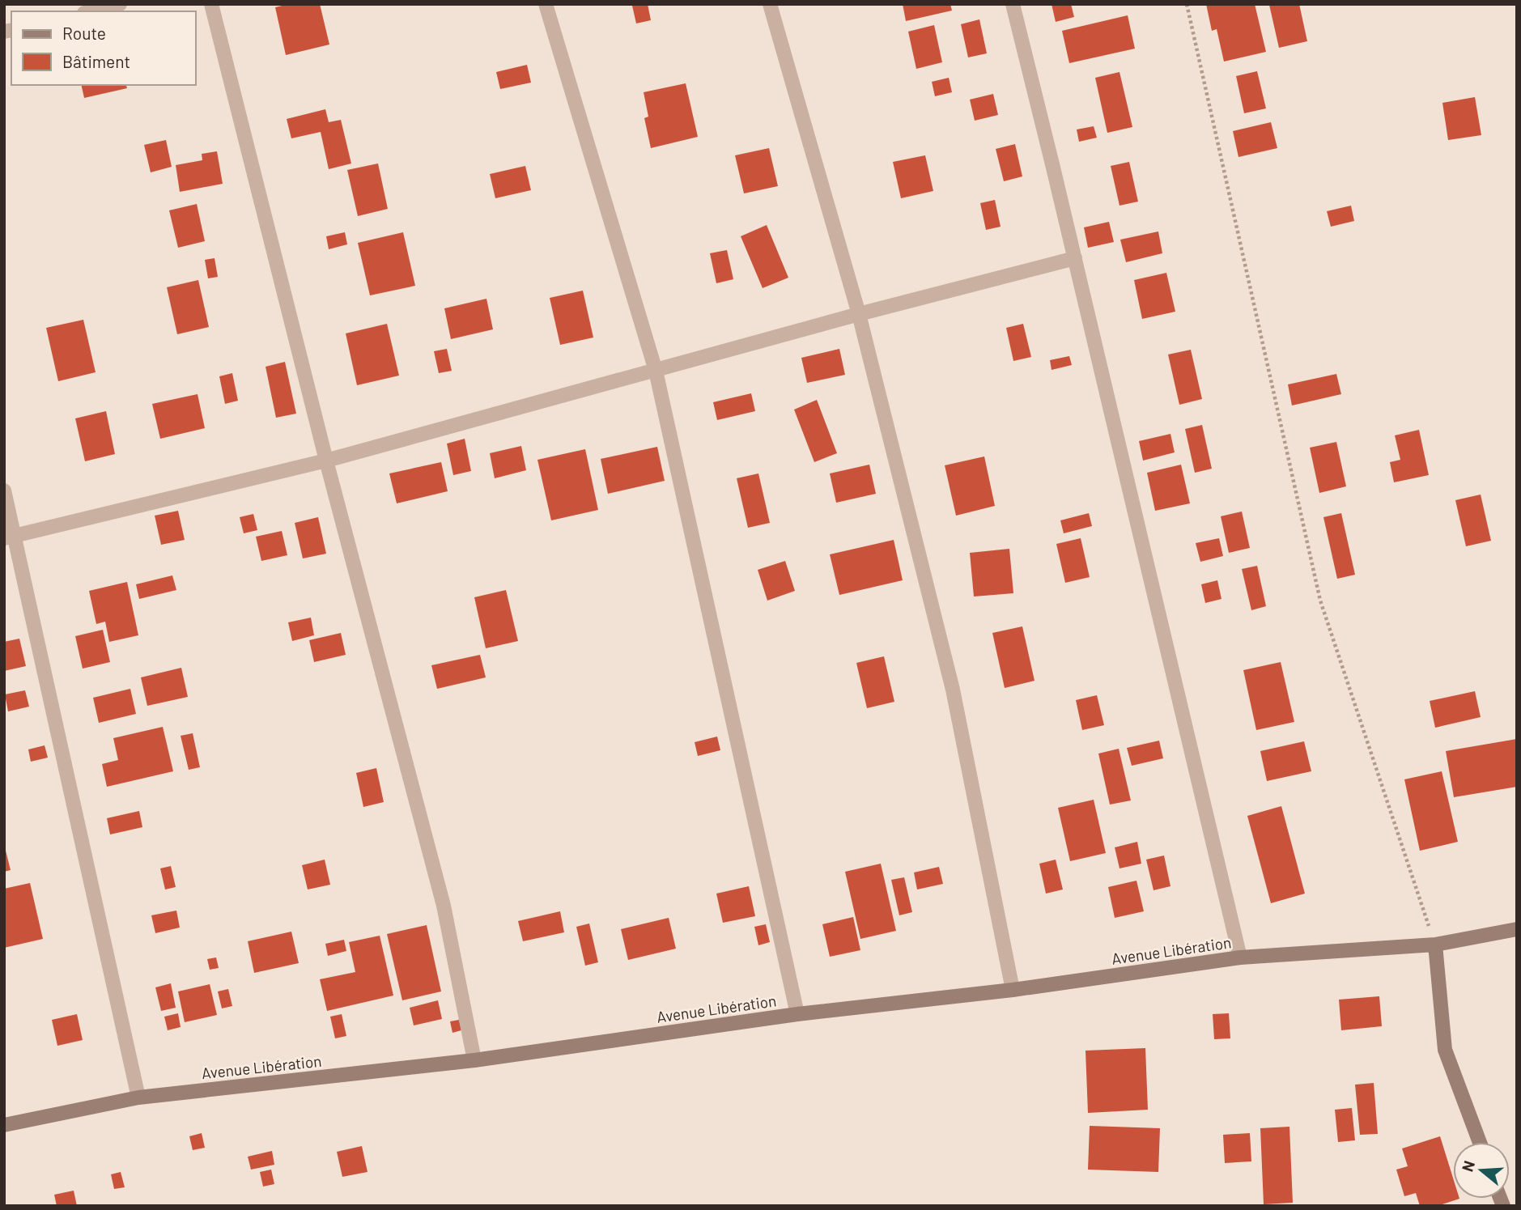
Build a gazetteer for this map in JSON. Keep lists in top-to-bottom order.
{
  "streets": {
    "street": ["Avenue Libération"]
  },
  "legend": ["Route", "Bâtiment"],
  "north": "left"
}
